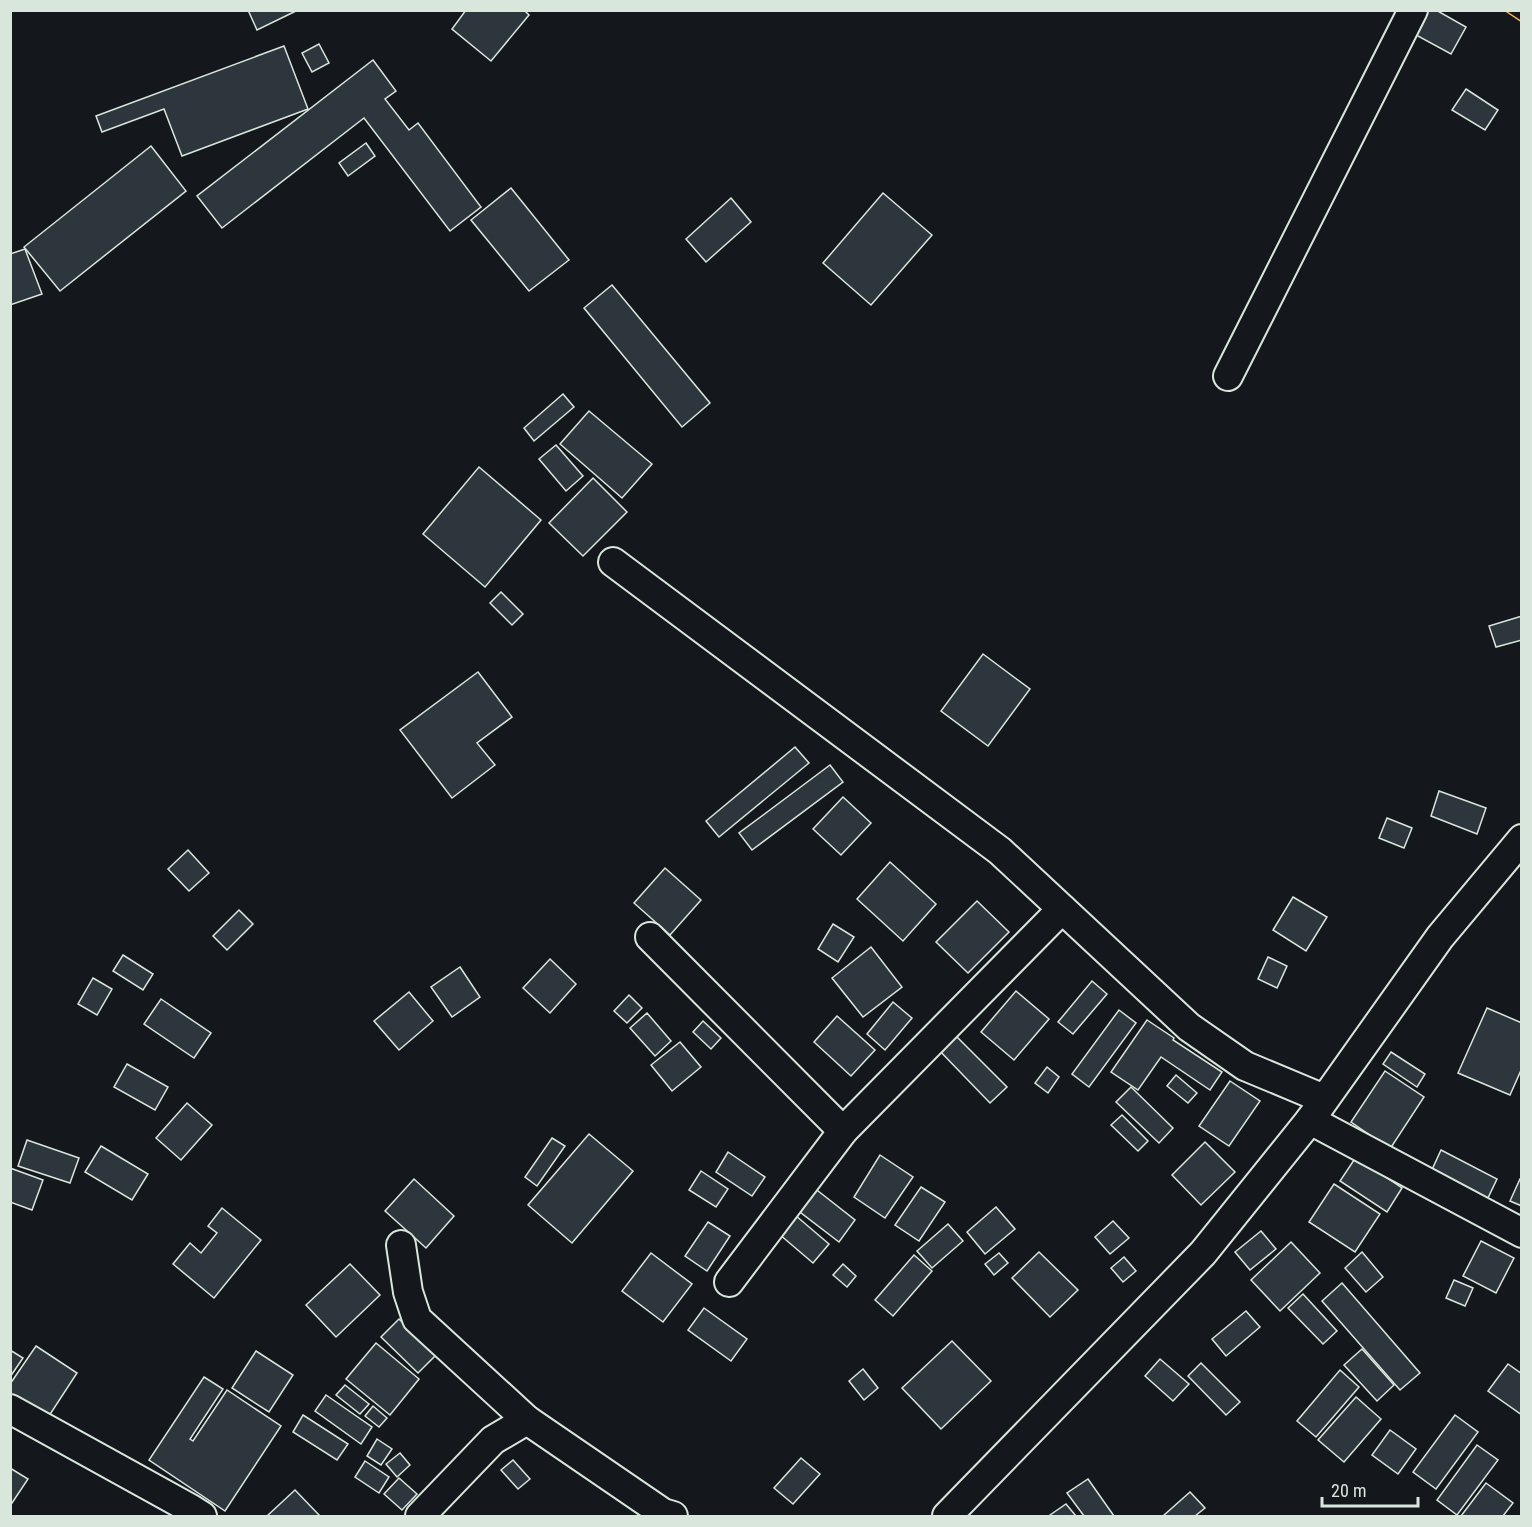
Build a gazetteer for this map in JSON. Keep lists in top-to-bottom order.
{
  "scale_bar": "20 m"
}
